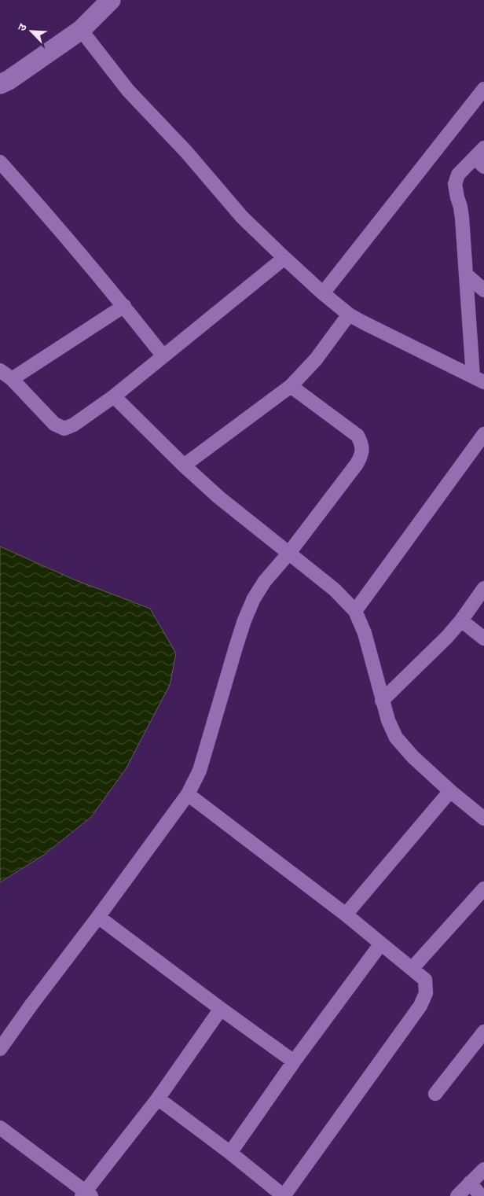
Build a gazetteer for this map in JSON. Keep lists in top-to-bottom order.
{
  "north": "top left"
}
